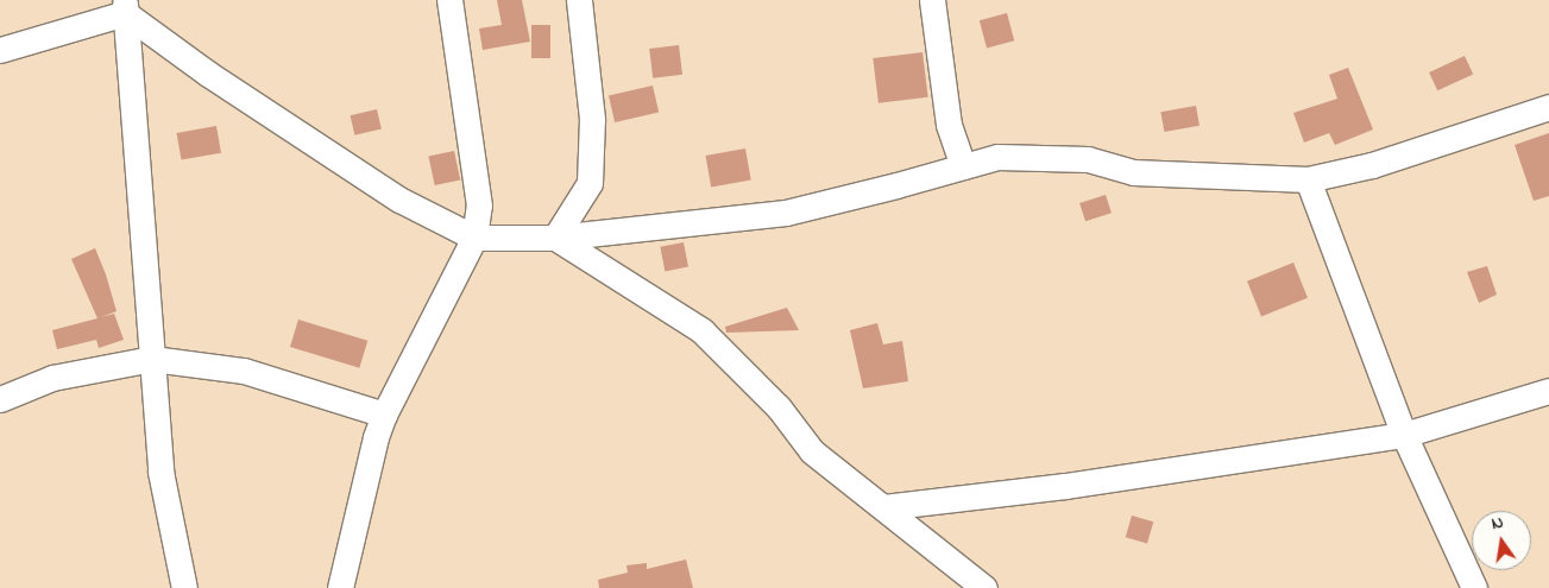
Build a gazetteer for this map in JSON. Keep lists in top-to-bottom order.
{
  "north": "top"
}
